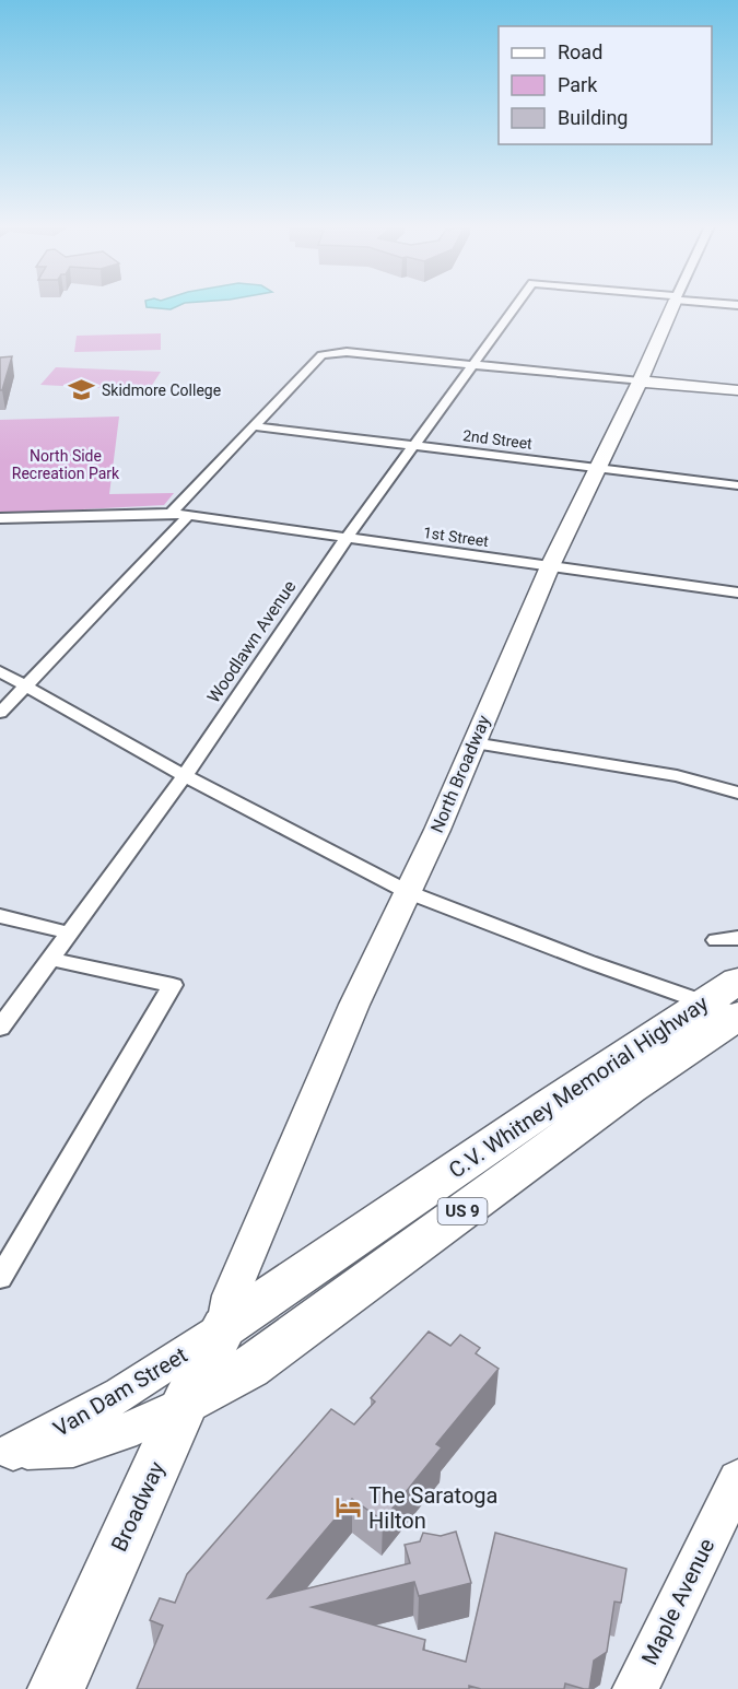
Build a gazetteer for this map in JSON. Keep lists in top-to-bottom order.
{
  "streets": {
    "highway": ["C.V. Whitney Memorial Highway", "US 9", "Broadway"],
    "street": [
      "2nd Street",
      "1st Street",
      "Woodlawn Avenue",
      "North Broadway",
      "Van Dam Street",
      "Maple Avenue"
    ]
  },
  "crossings": [
    ["2nd Street", "Woodlawn Avenue"],
    ["2nd Street", "North Broadway"],
    ["1st Street", "Woodlawn Avenue"],
    ["1st Street", "North Broadway"],
    ["North Broadway", "C.V. Whitney Memorial Highway"],
    ["North Broadway", "Van Dam Street"],
    ["North Broadway", "Broadway"],
    ["C.V. Whitney Memorial Highway", "Van Dam Street"],
    ["C.V. Whitney Memorial Highway", "Broadway"],
    ["Van Dam Street", "Broadway"]
  ],
  "parks": ["North Side Recreation Park"],
  "places": {
    "school or university": ["Skidmore College"],
    "hotel": ["The Saratoga Hilton"]
  },
  "legend": ["Road", "Park", "Building"]
}
